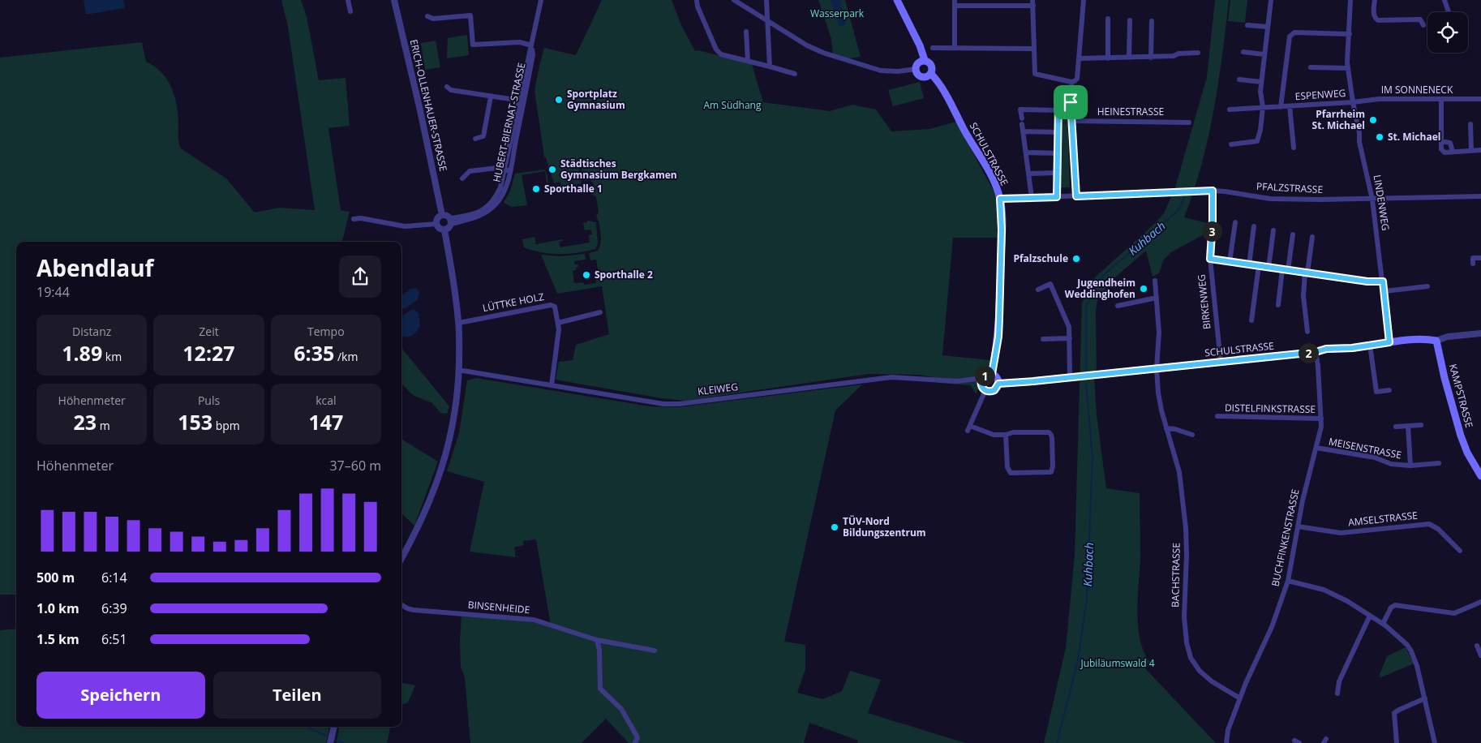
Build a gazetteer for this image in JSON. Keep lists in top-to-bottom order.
{
  "streets": {
    "main road": ["SCHULSTRASSE", "KAMPSTRASSE"],
    "street": [
      "IM SONNENECK",
      "ESPENWEG",
      "ERICH-OLLENHAUER-STRASSE",
      "HEINESTRASSE",
      "HUBERT-BIERNAT-STRASSE",
      "PFALZSTRASSE",
      "LINDENWEG",
      "BIRKENWEG",
      "LÜTTKE HOLZ",
      "KLEIWEG",
      "DISTELFINKSTRASSE",
      "MEISENSTRASSE",
      "AMSELSTRASSE",
      "BUCHFINKENSTRASSE",
      "BACHSTRASSE",
      "BINSENHEIDE"
    ]
  },
  "crossings": [
    ["IM SONNENECK", "ESPENWEG"],
    ["IM SONNENECK", "LINDENWEG"],
    ["ESPENWEG", "LINDENWEG"],
    ["ERICH-OLLENHAUER-STRASSE", "HUBERT-BIERNAT-STRASSE"],
    ["SCHULSTRASSE", "PFALZSTRASSE"],
    ["SCHULSTRASSE", "LINDENWEG"],
    ["SCHULSTRASSE", "BIRKENWEG"],
    ["SCHULSTRASSE", "KLEIWEG"],
    ["SCHULSTRASSE", "KAMPSTRASSE"],
    ["SCHULSTRASSE", "BUCHFINKENSTRASSE"],
    ["SCHULSTRASSE", "BACHSTRASSE"],
    ["PFALZSTRASSE", "LINDENWEG"],
    ["PFALZSTRASSE", "BIRKENWEG"],
    ["LÜTTKE HOLZ", "KLEIWEG"],
    ["DISTELFINKSTRASSE", "BUCHFINKENSTRASSE"],
    ["MEISENSTRASSE", "BUCHFINKENSTRASSE"],
    ["AMSELSTRASSE", "BUCHFINKENSTRASSE"],
    ["BUCHFINKENSTRASSE", "BACHSTRASSE"]
  ],
  "water": ["Kuhbach"],
  "parks": ["Wasserpark", "Am Südhang", "Jubiläumswald 4"],
  "places": [
    "Sportplatz Gymnasium",
    "Pfarrheim St. Michael",
    "St. Michael",
    "Städtisches Gymnasium Bergkamen",
    "Sporthalle 1",
    "Pfalzschule",
    "Sporthalle 2",
    "Jugendheim Weddinghofen",
    "TÜV-Nord Bildungszentrum"
  ],
  "page": {
    "pins": ["3", "2", "1"],
    "heading": ["Abendlauf", "19:44"],
    "stats": [
      ["Distanz", "1.89 km"],
      ["Zeit", "12:27"],
      ["Tempo", "6:35 /km"],
      ["Höhenmeter", "23 m"],
      ["Puls", "153 bpm"],
      ["kcal", "147"]
    ],
    "chart": ["Höhenmeter", "37–60 m"],
    "list": [
      {
        "name": "500 m",
        "note": "6:14"
      },
      {
        "name": "1.0 km",
        "note": "6:39"
      },
      {
        "name": "1.5 km",
        "note": "6:51"
      }
    ],
    "buttons": ["Speichern", "Teilen"]
  }
}
